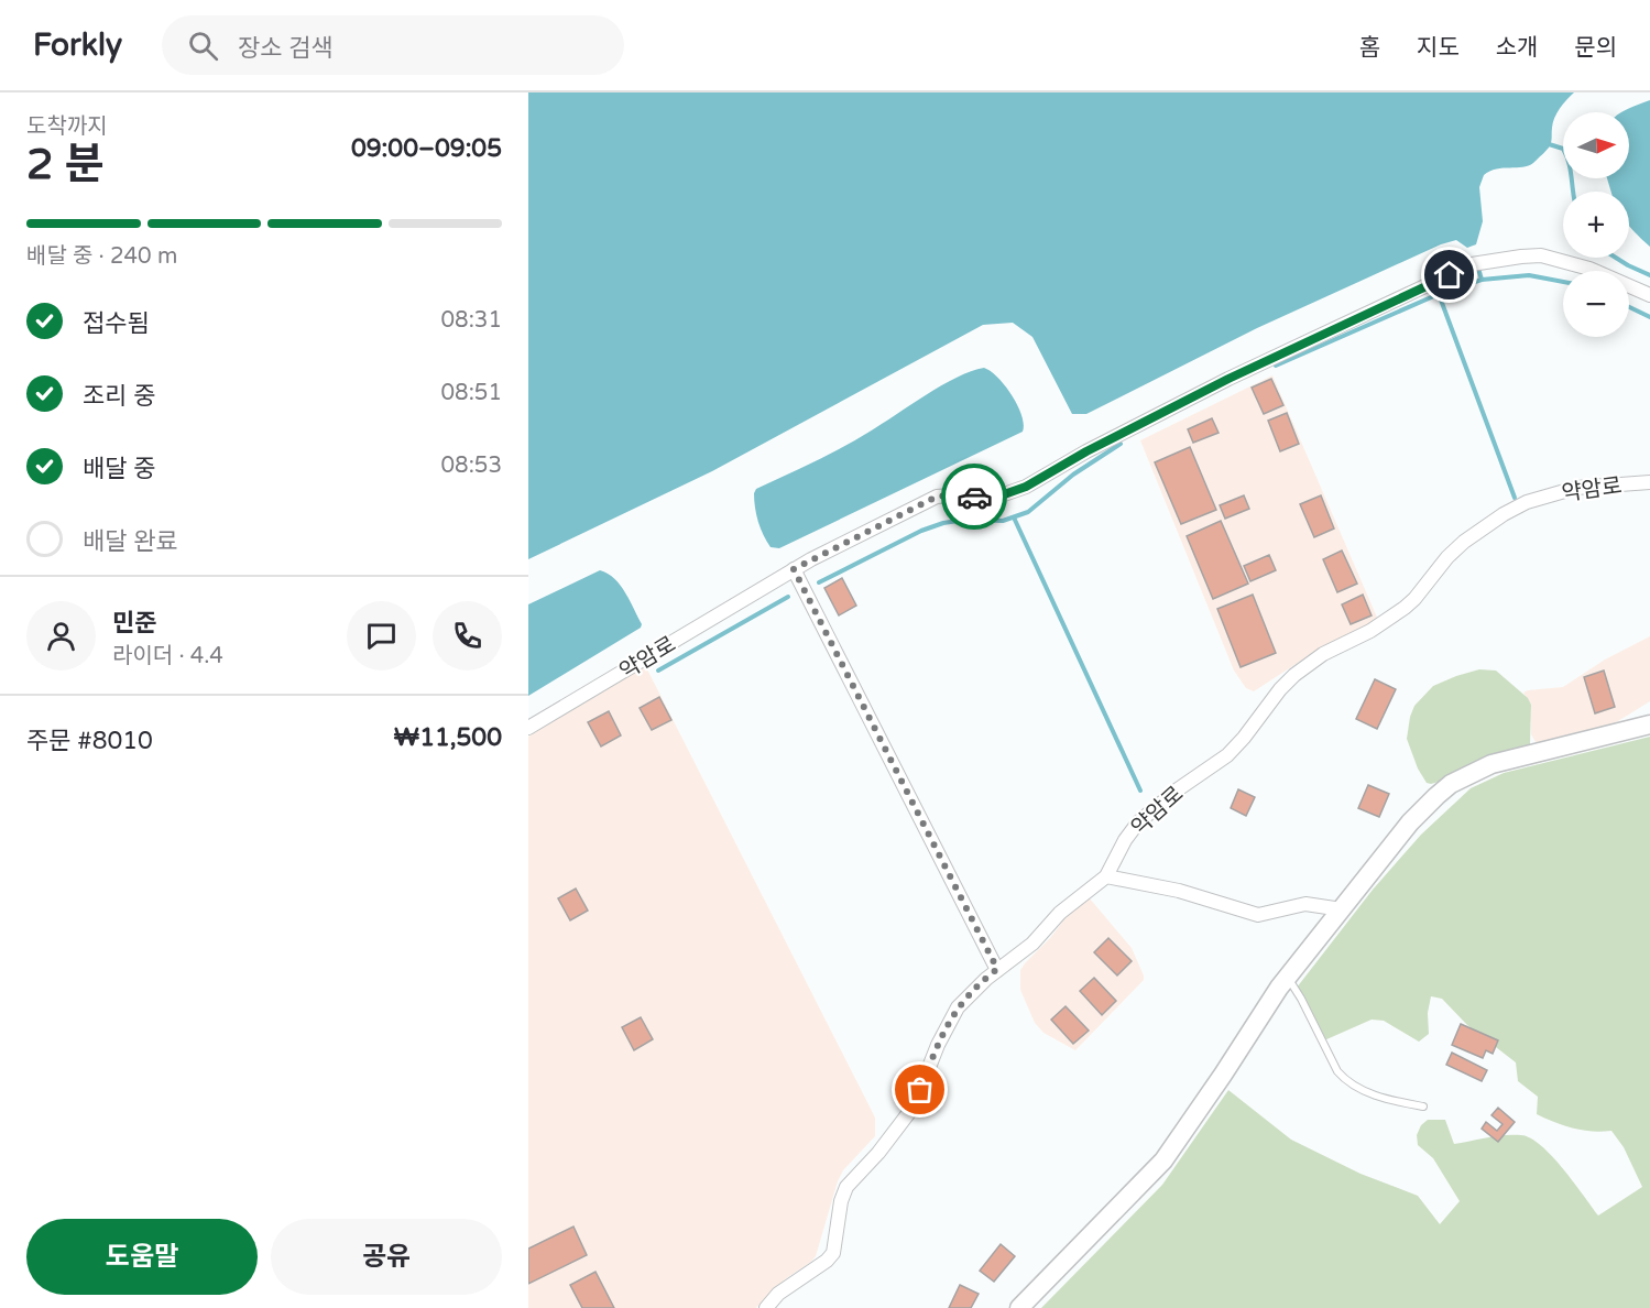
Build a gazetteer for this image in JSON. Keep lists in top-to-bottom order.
{
  "streets": {
    "street": ["약암로"]
  },
  "north": "right",
  "page": {
    "header": "Forkly",
    "search": "장소 검색",
    "nav": [
      "홈",
      "지도",
      "소개",
      "문의"
    ],
    "heading": ["2 분", "도착까지", "09:00–09:05"],
    "panel": [
      "민준",
      "라이더 · 4.4",
      "주문 #8010",
      "₩11,500"
    ],
    "map_buttons": ["+", "−"],
    "bar": "배달 중 · 240 m",
    "list": [
      ["접수됨", "08:31"],
      ["조리 중", "08:51"],
      ["배달 중", "08:53"],
      "배달 완료"
    ],
    "buttons": ["도움말", "공유"]
  }
}
